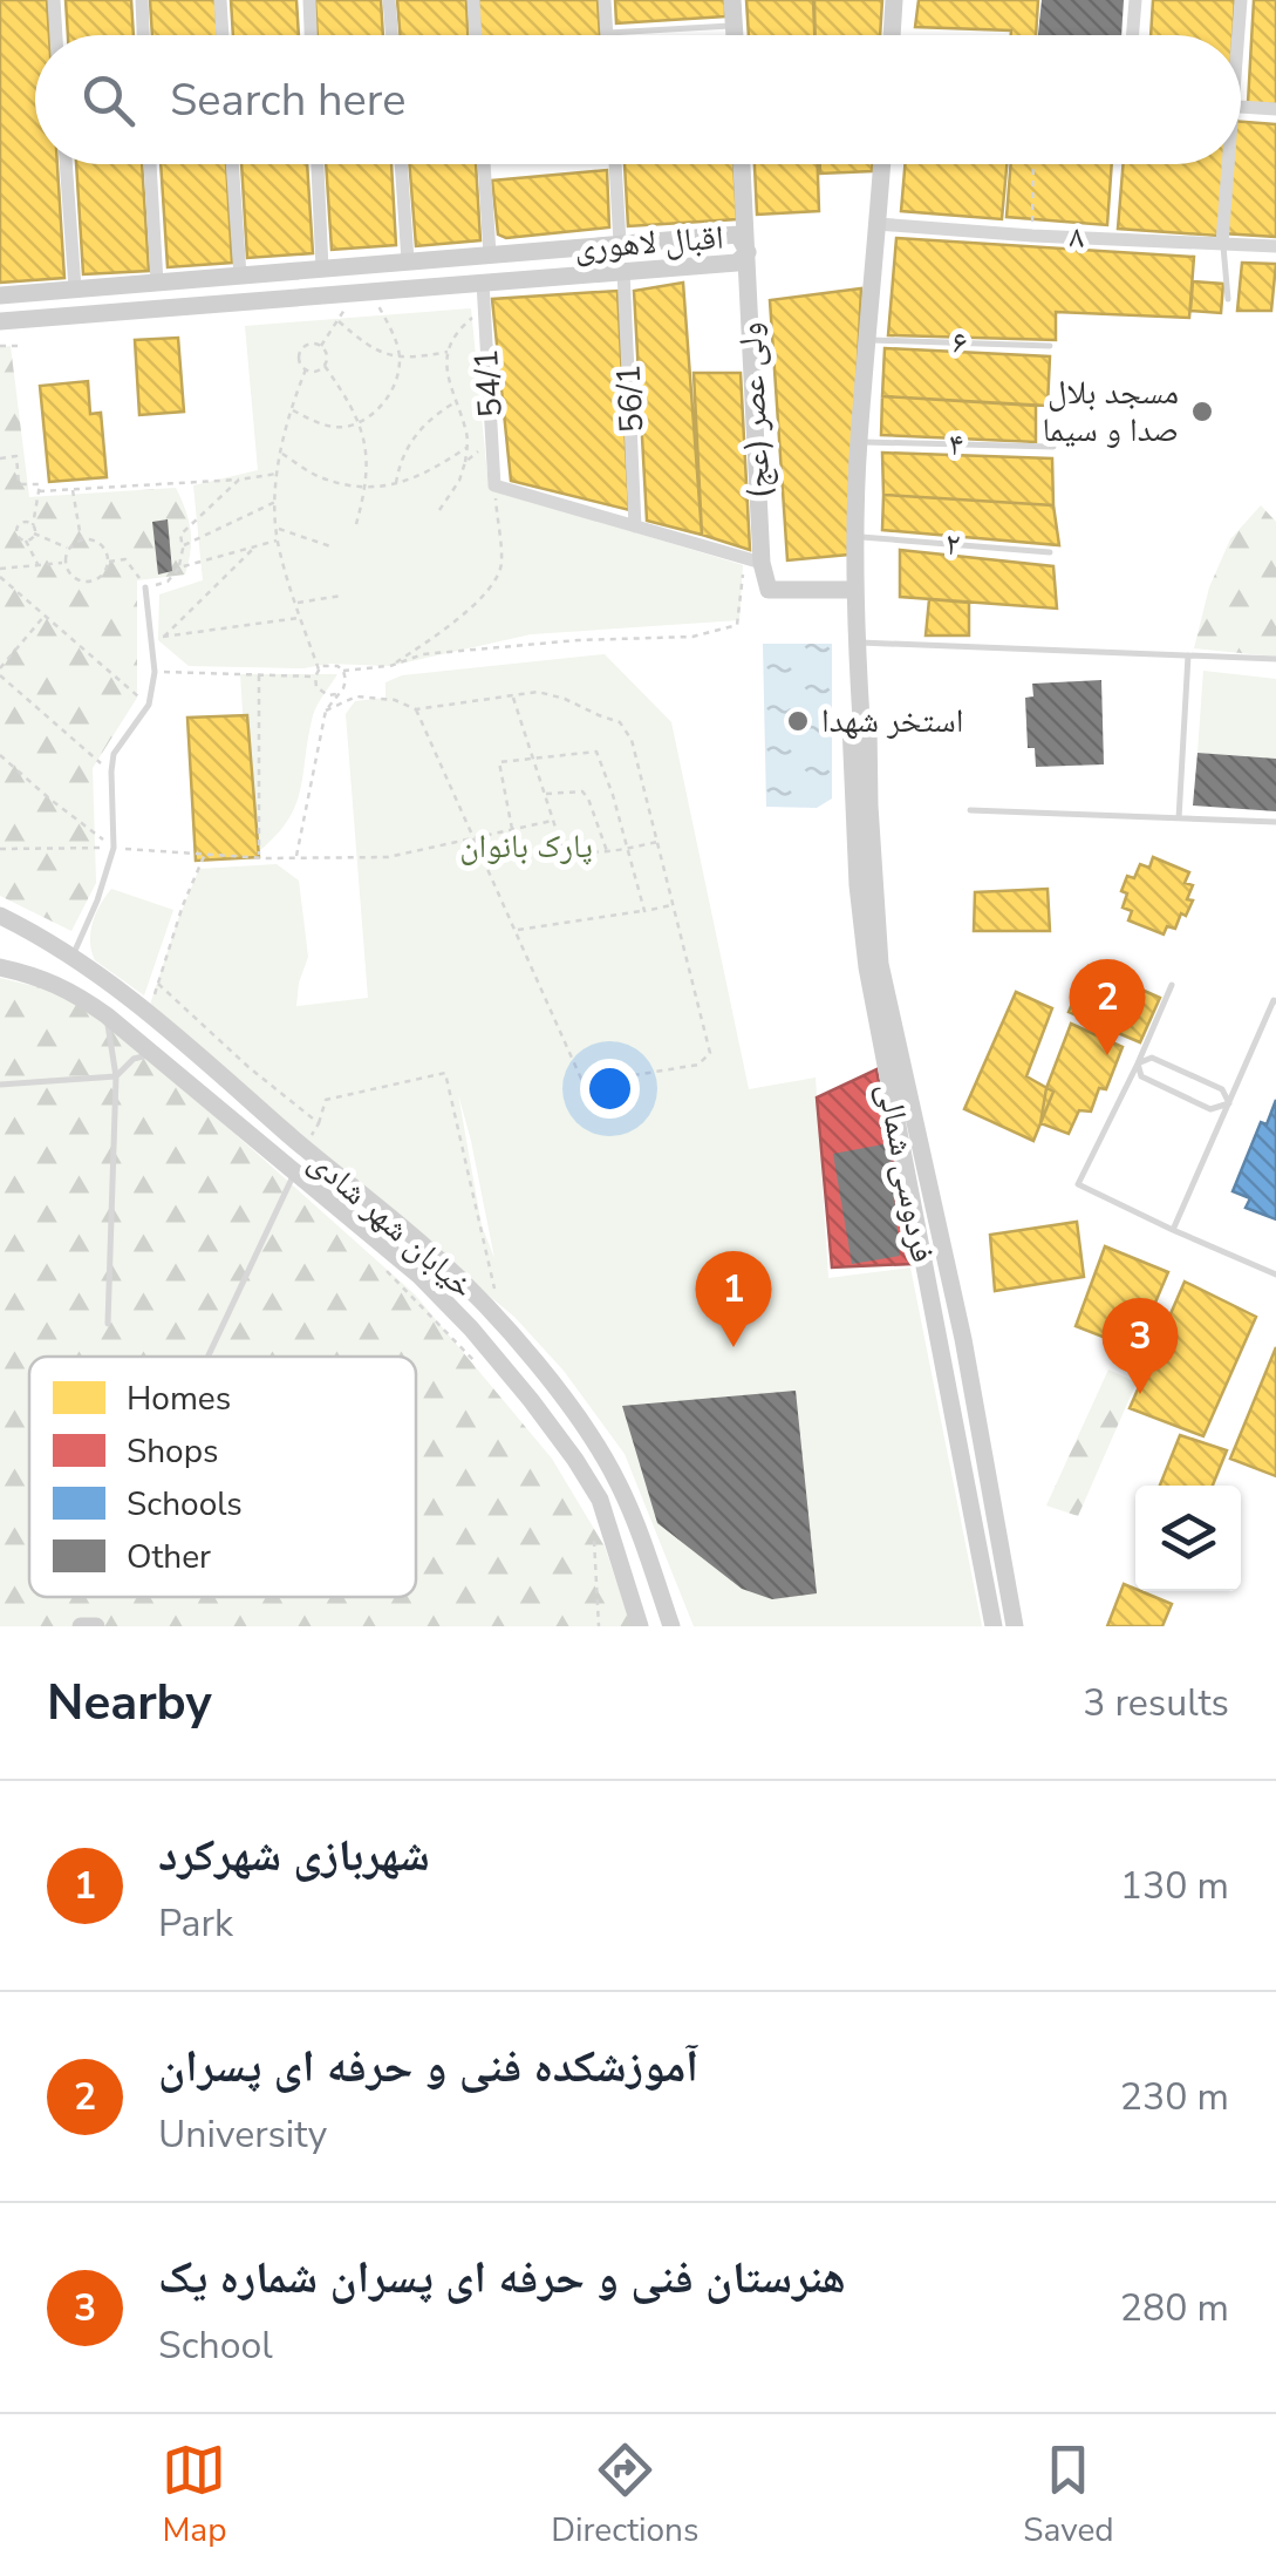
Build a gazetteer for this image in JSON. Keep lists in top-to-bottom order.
{
  "streets": {
    "main road": [
      "اقبال لاهوری",
      "ولی عصر (عج)",
      "فردوسی شمالی",
      "خیابان شهر شادی"
    ],
    "street": ["۸", "54/1", "56/1"],
    "lane": ["۶", "۴", "۲"]
  },
  "crossings": [
    ["۸", "فردوسی شمالی"],
    ["اقبال لاهوری", "54/1"],
    ["اقبال لاهوری", "56/1"],
    ["اقبال لاهوری", "ولی عصر (عج)"],
    ["۶", "فردوسی شمالی"],
    ["۴", "فردوسی شمالی"],
    ["۲", "فردوسی شمالی"]
  ],
  "parks": ["پارک بانوان"],
  "places": ["مسجد بلال صدا و سیما", "استخر شهدا"],
  "legend": [
    "Homes",
    "Shops",
    "Schools",
    "Other"
  ],
  "page": {
    "search": "Search here",
    "pins": ["2", "1", "3"],
    "heading": ["Nearby", "3 results"],
    "list": [
      {
        "mark": "1",
        "name": "شهربازی شهرکرد",
        "note": "Park",
        "value": "130 m"
      },
      {
        "mark": "2",
        "name": "آموزشکده فنی و حرفه ای پسران",
        "note": "University",
        "value": "230 m"
      },
      {
        "mark": "3",
        "name": "هنرستان فنی و حرفه ای پسران شماره یک",
        "note": "School",
        "value": "280 m"
      }
    ],
    "nav": ["Map", "Directions", "Saved"]
  }
}
